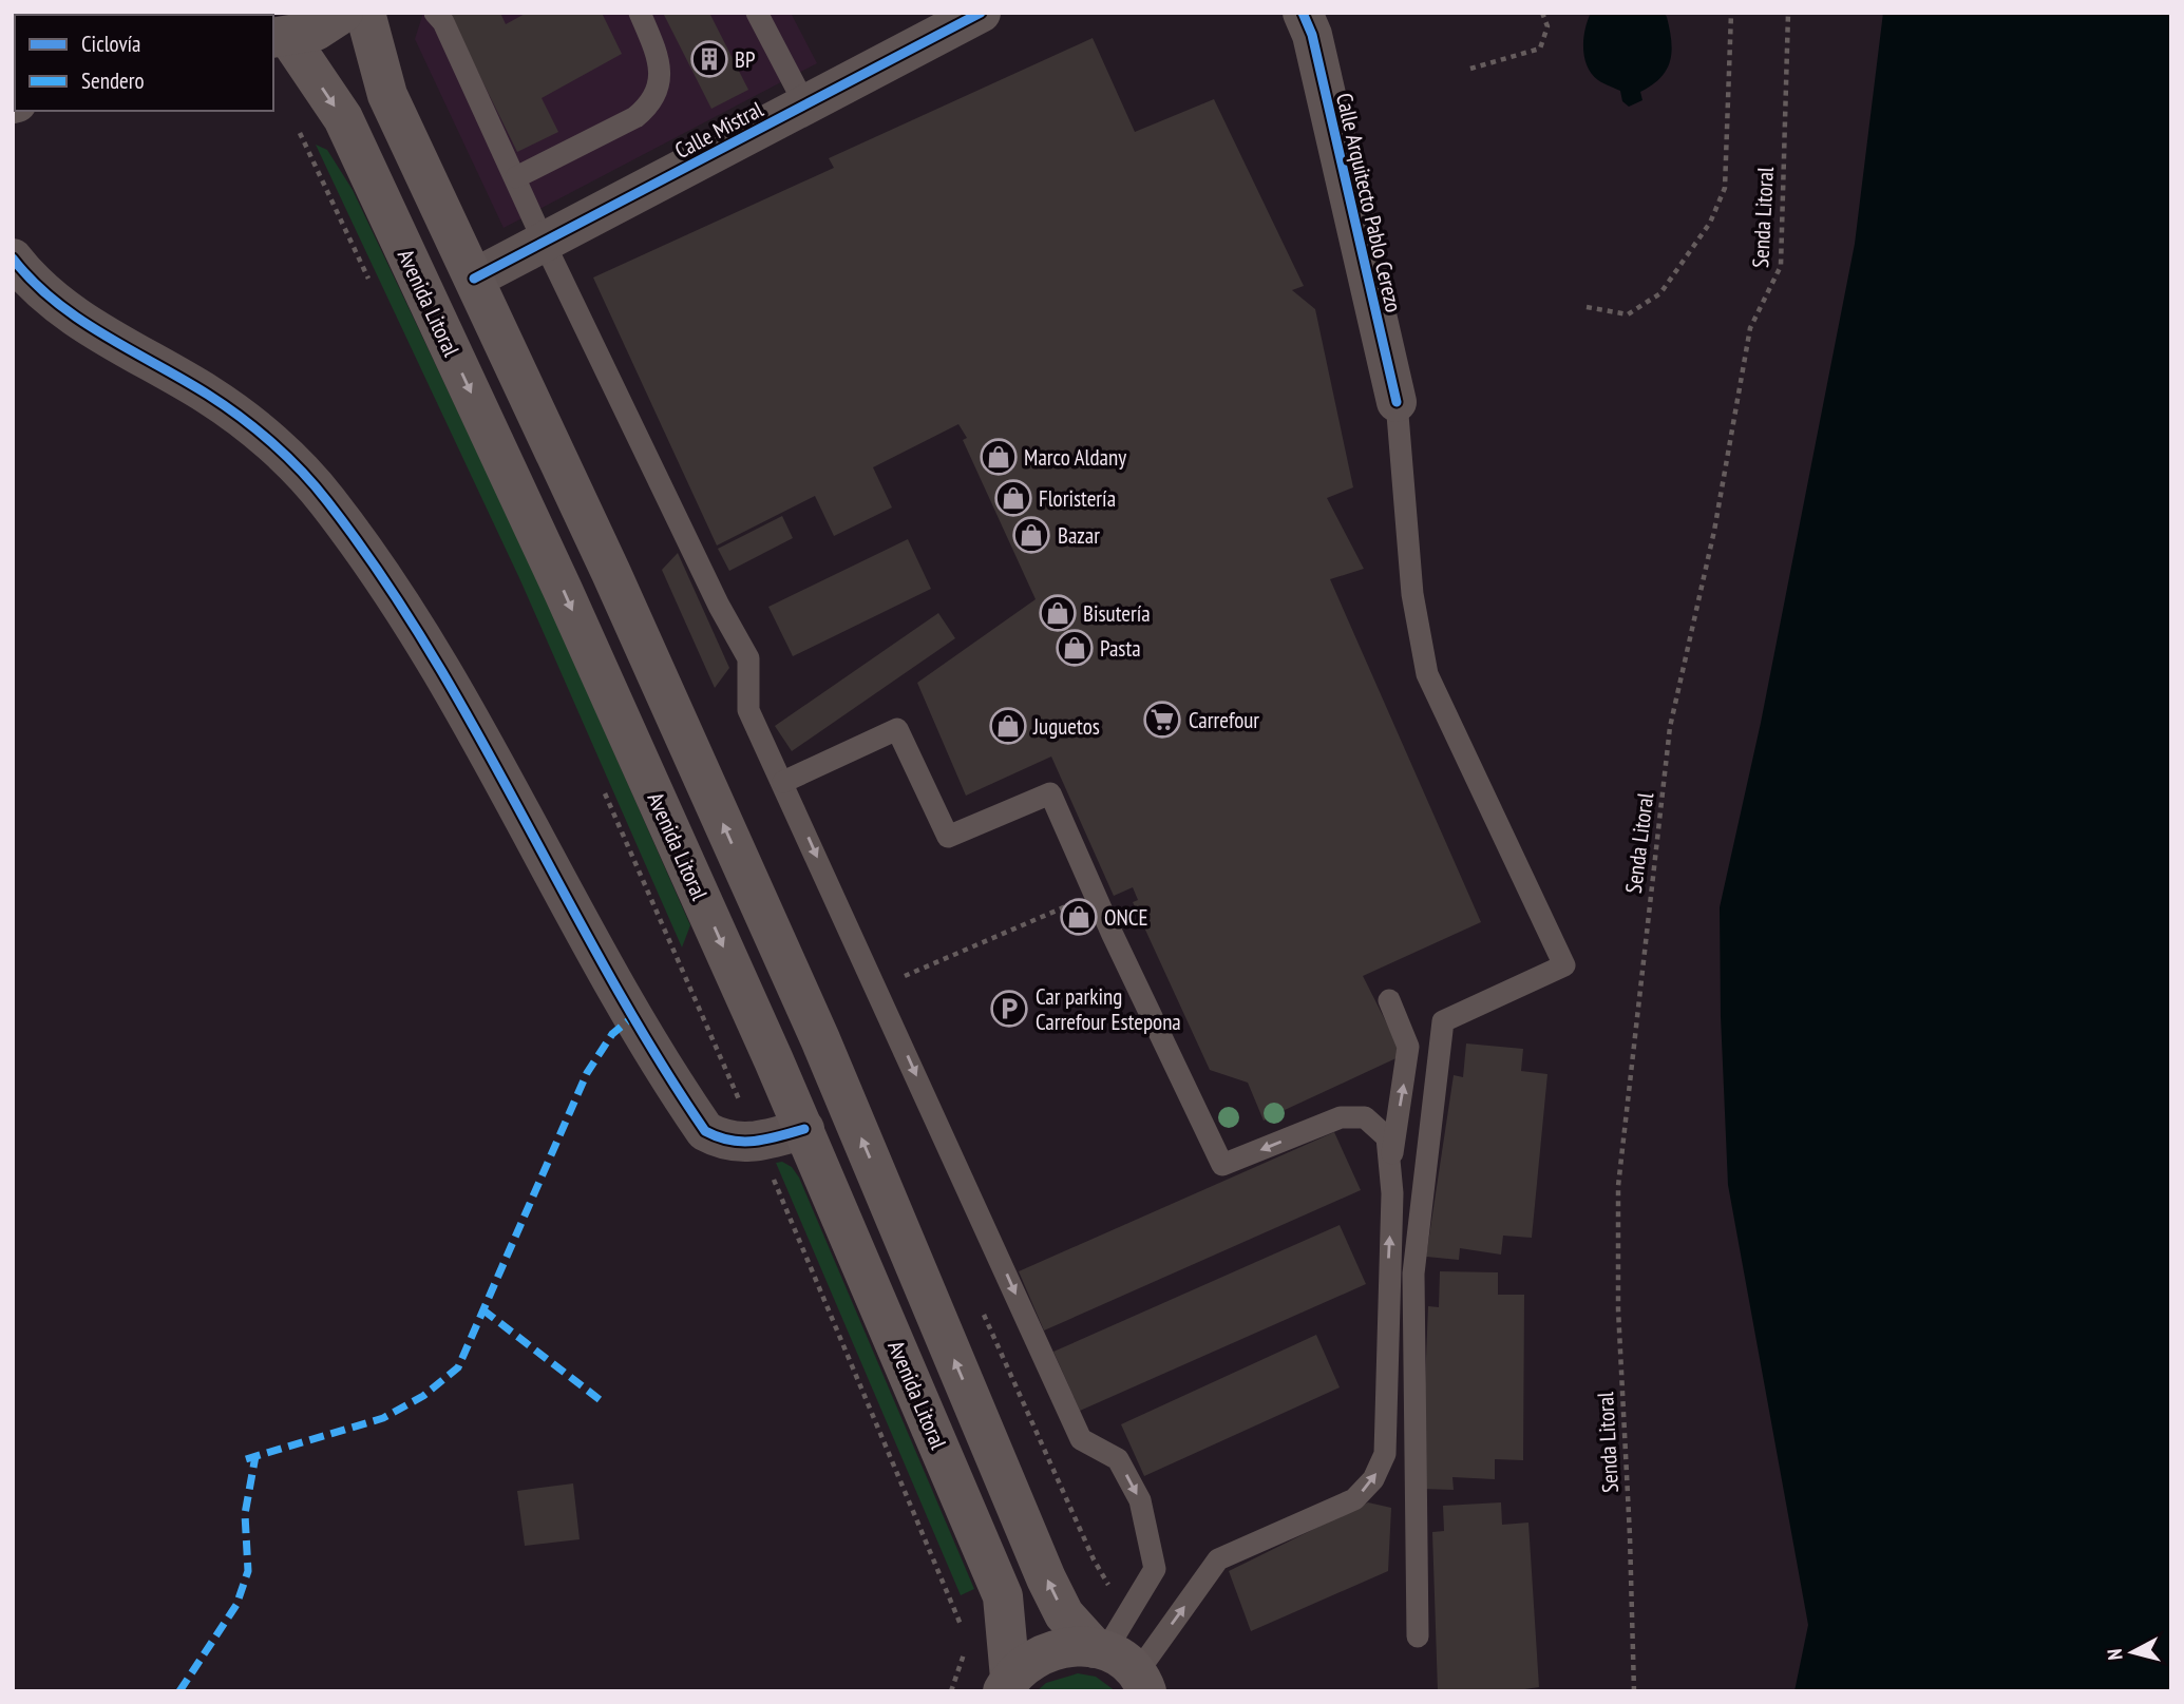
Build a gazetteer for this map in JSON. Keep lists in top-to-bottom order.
{
  "streets": {
    "main road": ["Avenida Litoral"],
    "street": ["Calle Mistral", "Calle Arquitecto Pablo Cerezo"],
    "path": ["Senda Litoral"]
  },
  "places": {
    "building": ["BP"],
    "shop": [
      "Marco Aldany",
      "Floristería",
      "Bazar",
      "Bisutería",
      "Pasta",
      "Juguetos",
      "ONCE"
    ],
    "supermarket": ["Carrefour"],
    "parking": ["Car parking Carrefour Estepona"]
  },
  "legend": ["Ciclovía", "Sendero"],
  "north": "left"
}
